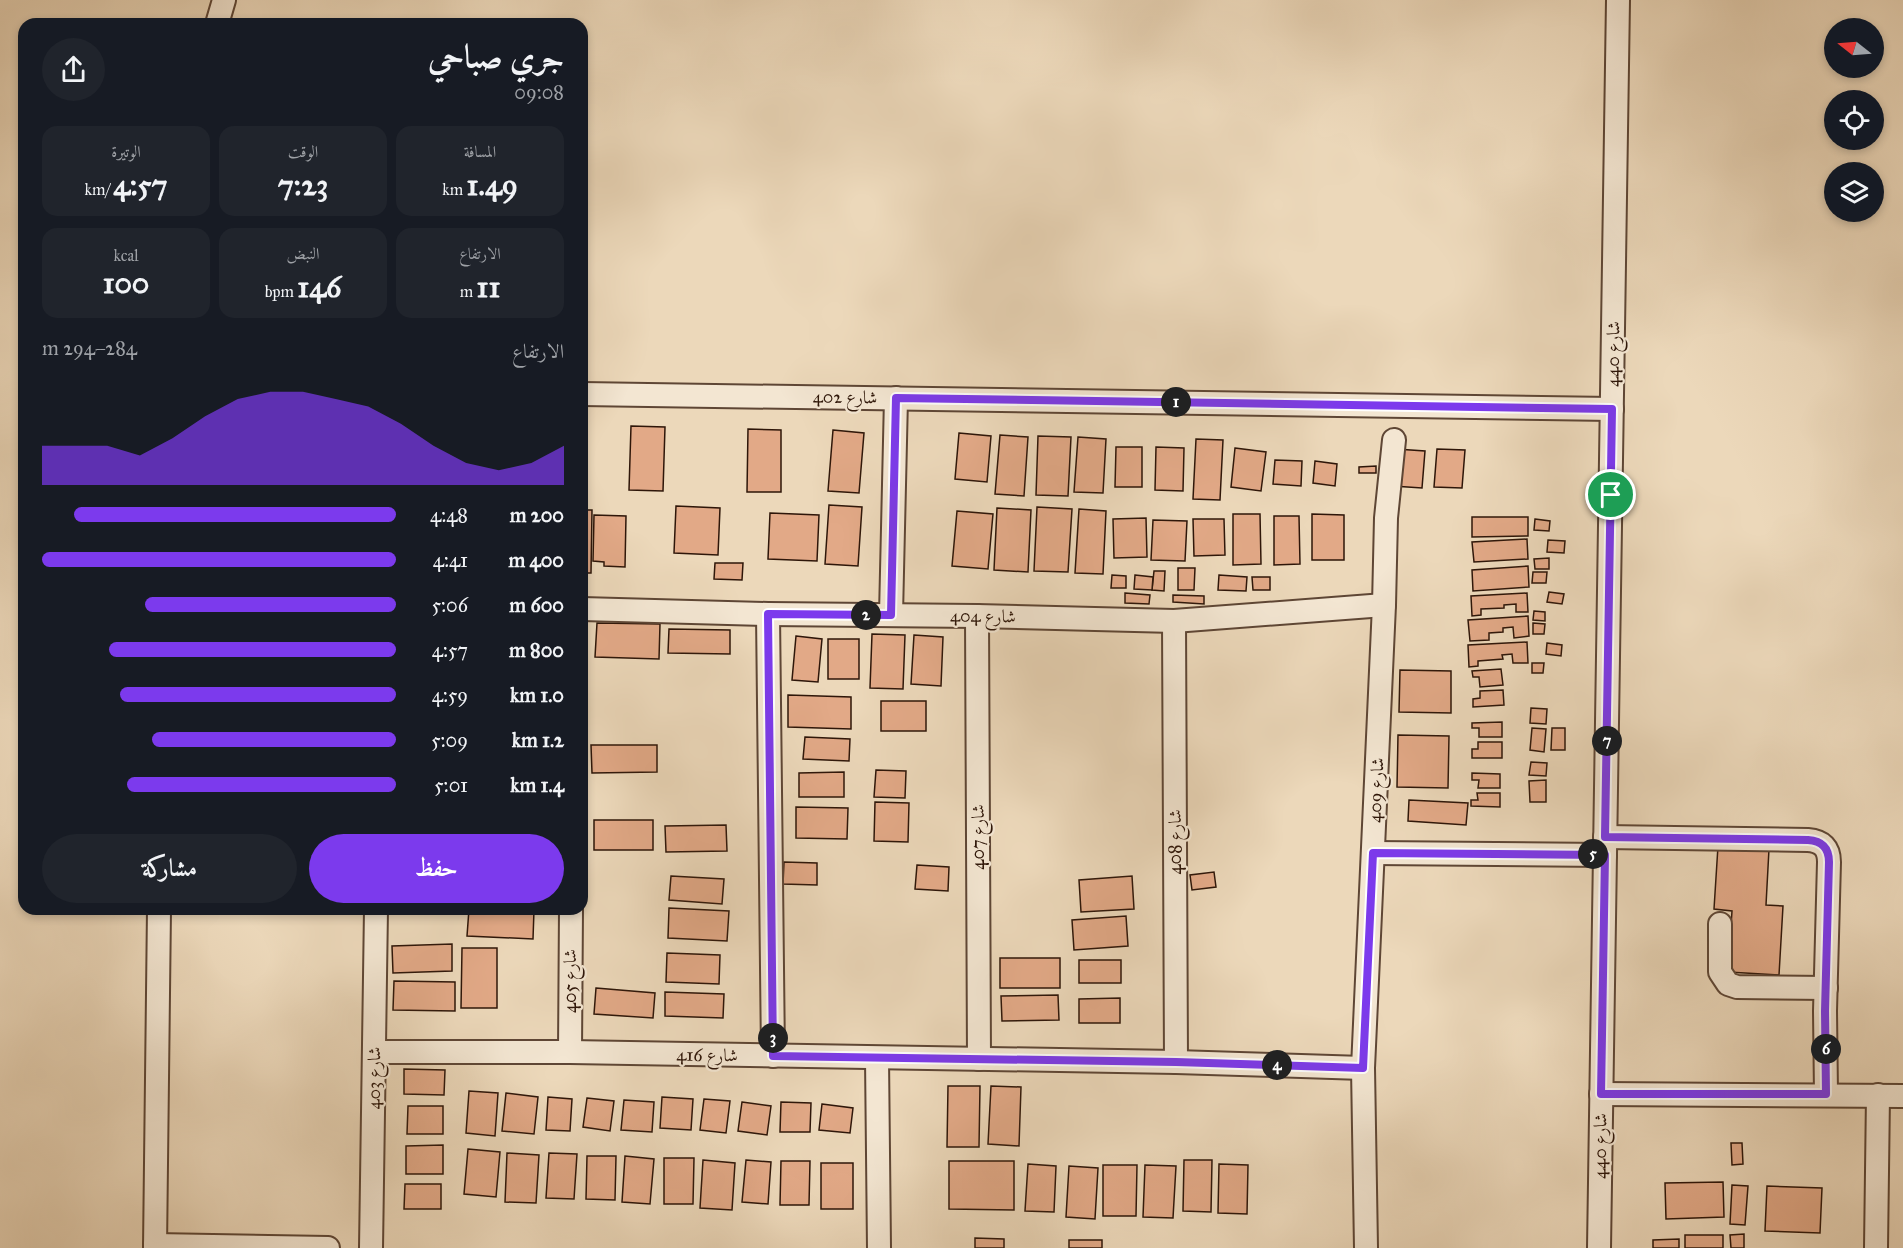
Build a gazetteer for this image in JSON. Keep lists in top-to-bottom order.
{
  "streets": {
    "street": [
      "شارع 440",
      "شارع 402",
      "شارع 404",
      "شارع 409",
      "شارع 407",
      "شارع 408",
      "شارع 405",
      "شارع 416",
      "شارع 403"
    ]
  },
  "crossings": [
    ["شارع 440", "شارع 402"],
    ["شارع 404", "شارع 409"],
    ["شارع 404", "شارع 407"],
    ["شارع 404", "شارع 408"],
    ["شارع 409", "شارع 416"],
    ["شارع 407", "شارع 416"],
    ["شارع 408", "شارع 416"],
    ["شارع 405", "شارع 416"],
    ["شارع 416", "شارع 403"]
  ],
  "north": "left",
  "page": {
    "heading": ["جري صباحي", "09:08"],
    "stats": [
      ["المسافة", "1.49 km"],
      ["الوقت", "7:23"],
      ["الوتيرة", "4:57 /km"],
      ["الارتفاع", "11 m"],
      ["النبض", "146 bpm"],
      ["kcal", "100"]
    ],
    "chart": ["الارتفاع", "284–294 m"],
    "pins": [
      "1",
      "2",
      "7",
      "5",
      "3",
      "6",
      "4"
    ],
    "list": [
      {
        "name": "200 m",
        "note": "4:48"
      },
      {
        "name": "400 m",
        "note": "4:41"
      },
      {
        "name": "600 m",
        "note": "5:06"
      },
      {
        "name": "800 m",
        "note": "4:57"
      },
      {
        "name": "1.0 km",
        "note": "4:59"
      },
      {
        "name": "1.2 km",
        "note": "5:09"
      },
      {
        "name": "1.4 km",
        "note": "5:01"
      }
    ],
    "buttons": ["حفظ", "مشاركة"]
  }
}
